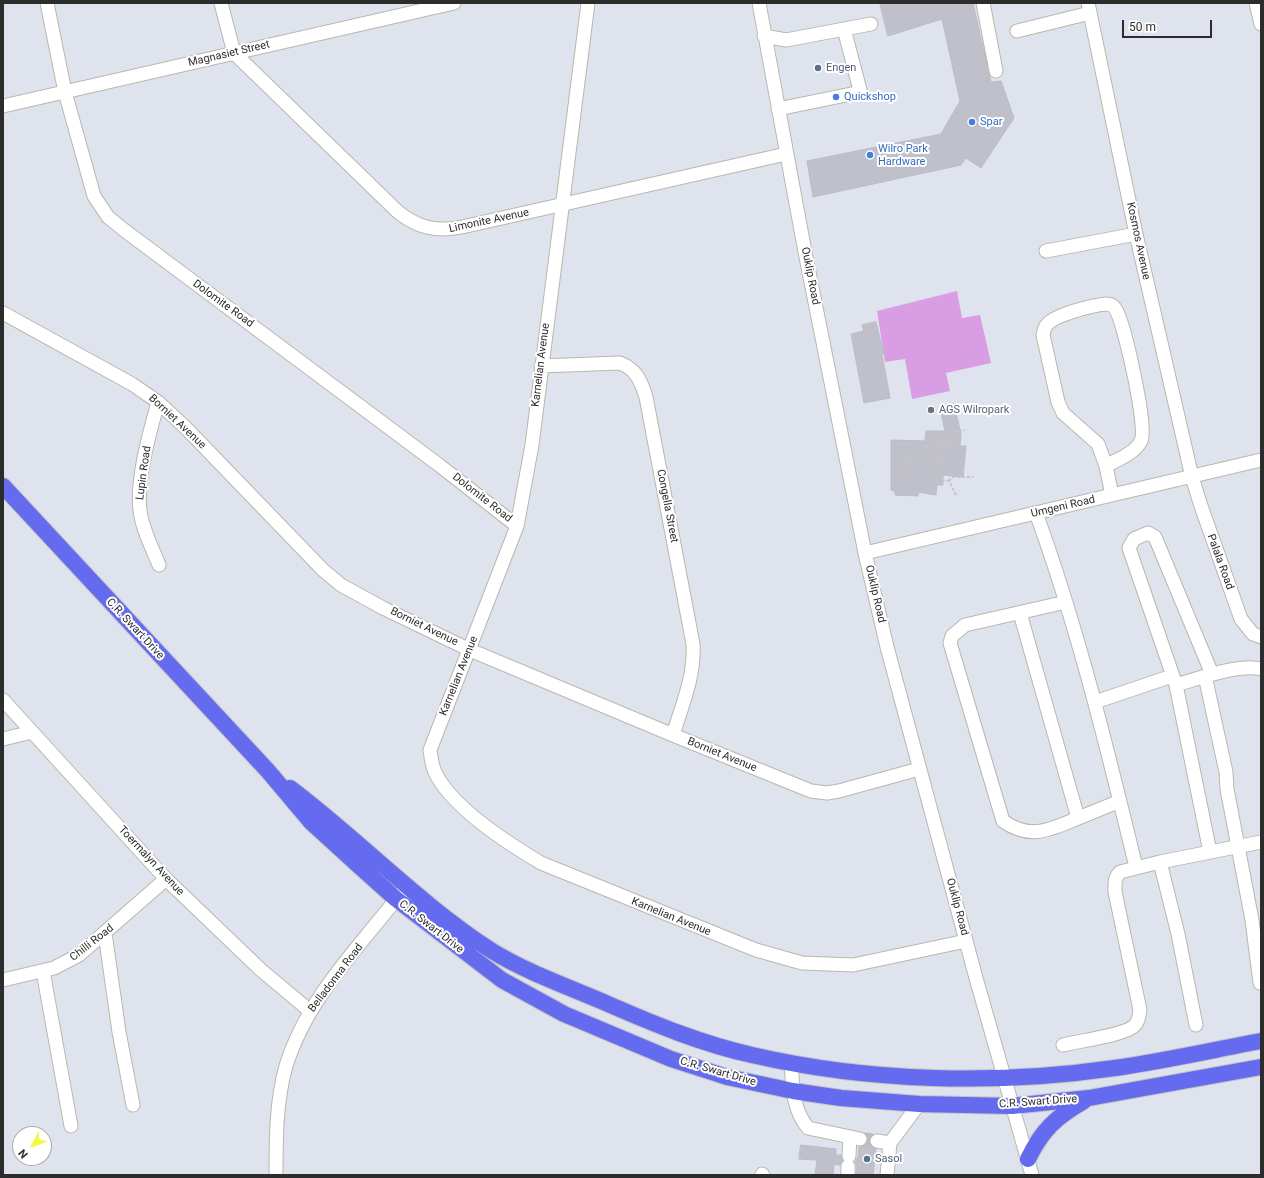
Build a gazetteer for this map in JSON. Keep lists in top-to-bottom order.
{
  "streets": {
    "main road": ["C.R. Swart Drive"],
    "street": [
      "Magnasiet Street",
      "Limonite Avenue",
      "Kosmos Avenue",
      "Ouklip Road",
      "Dolomite Road",
      "Karnelian Avenue",
      "Borniet Avenue",
      "Lupin Road",
      "Congella Street",
      "Umgeni Road",
      "Palala Road",
      "Toermalyn Avenue",
      "Chilli Road",
      "Belladonna Road"
    ]
  },
  "crossings": [
    ["Magnasiet Street", "Limonite Avenue"],
    ["Magnasiet Street", "Dolomite Road"],
    ["Limonite Avenue", "Ouklip Road"],
    ["Limonite Avenue", "Karnelian Avenue"],
    ["Kosmos Avenue", "Umgeni Road"],
    ["Kosmos Avenue", "Palala Road"],
    ["Ouklip Road", "Karnelian Avenue"],
    ["Ouklip Road", "Borniet Avenue"],
    ["Ouklip Road", "Umgeni Road"],
    ["Ouklip Road", "C.R. Swart Drive"],
    ["Dolomite Road", "Karnelian Avenue"],
    ["Karnelian Avenue", "Borniet Avenue"],
    ["Karnelian Avenue", "Congella Street"],
    ["Borniet Avenue", "Lupin Road"],
    ["Borniet Avenue", "Congella Street"],
    ["Umgeni Road", "Palala Road"],
    ["C.R. Swart Drive", "Belladonna Road"],
    ["Toermalyn Avenue", "Chilli Road"],
    ["Toermalyn Avenue", "Belladonna Road"]
  ],
  "places": [
    "Engen",
    "Quickshop",
    "Spar",
    "Wilro Park Hardware",
    "AGS Wilropark",
    "Sasol"
  ],
  "scale_bar": "50 m",
  "north": "bottom left"
}
